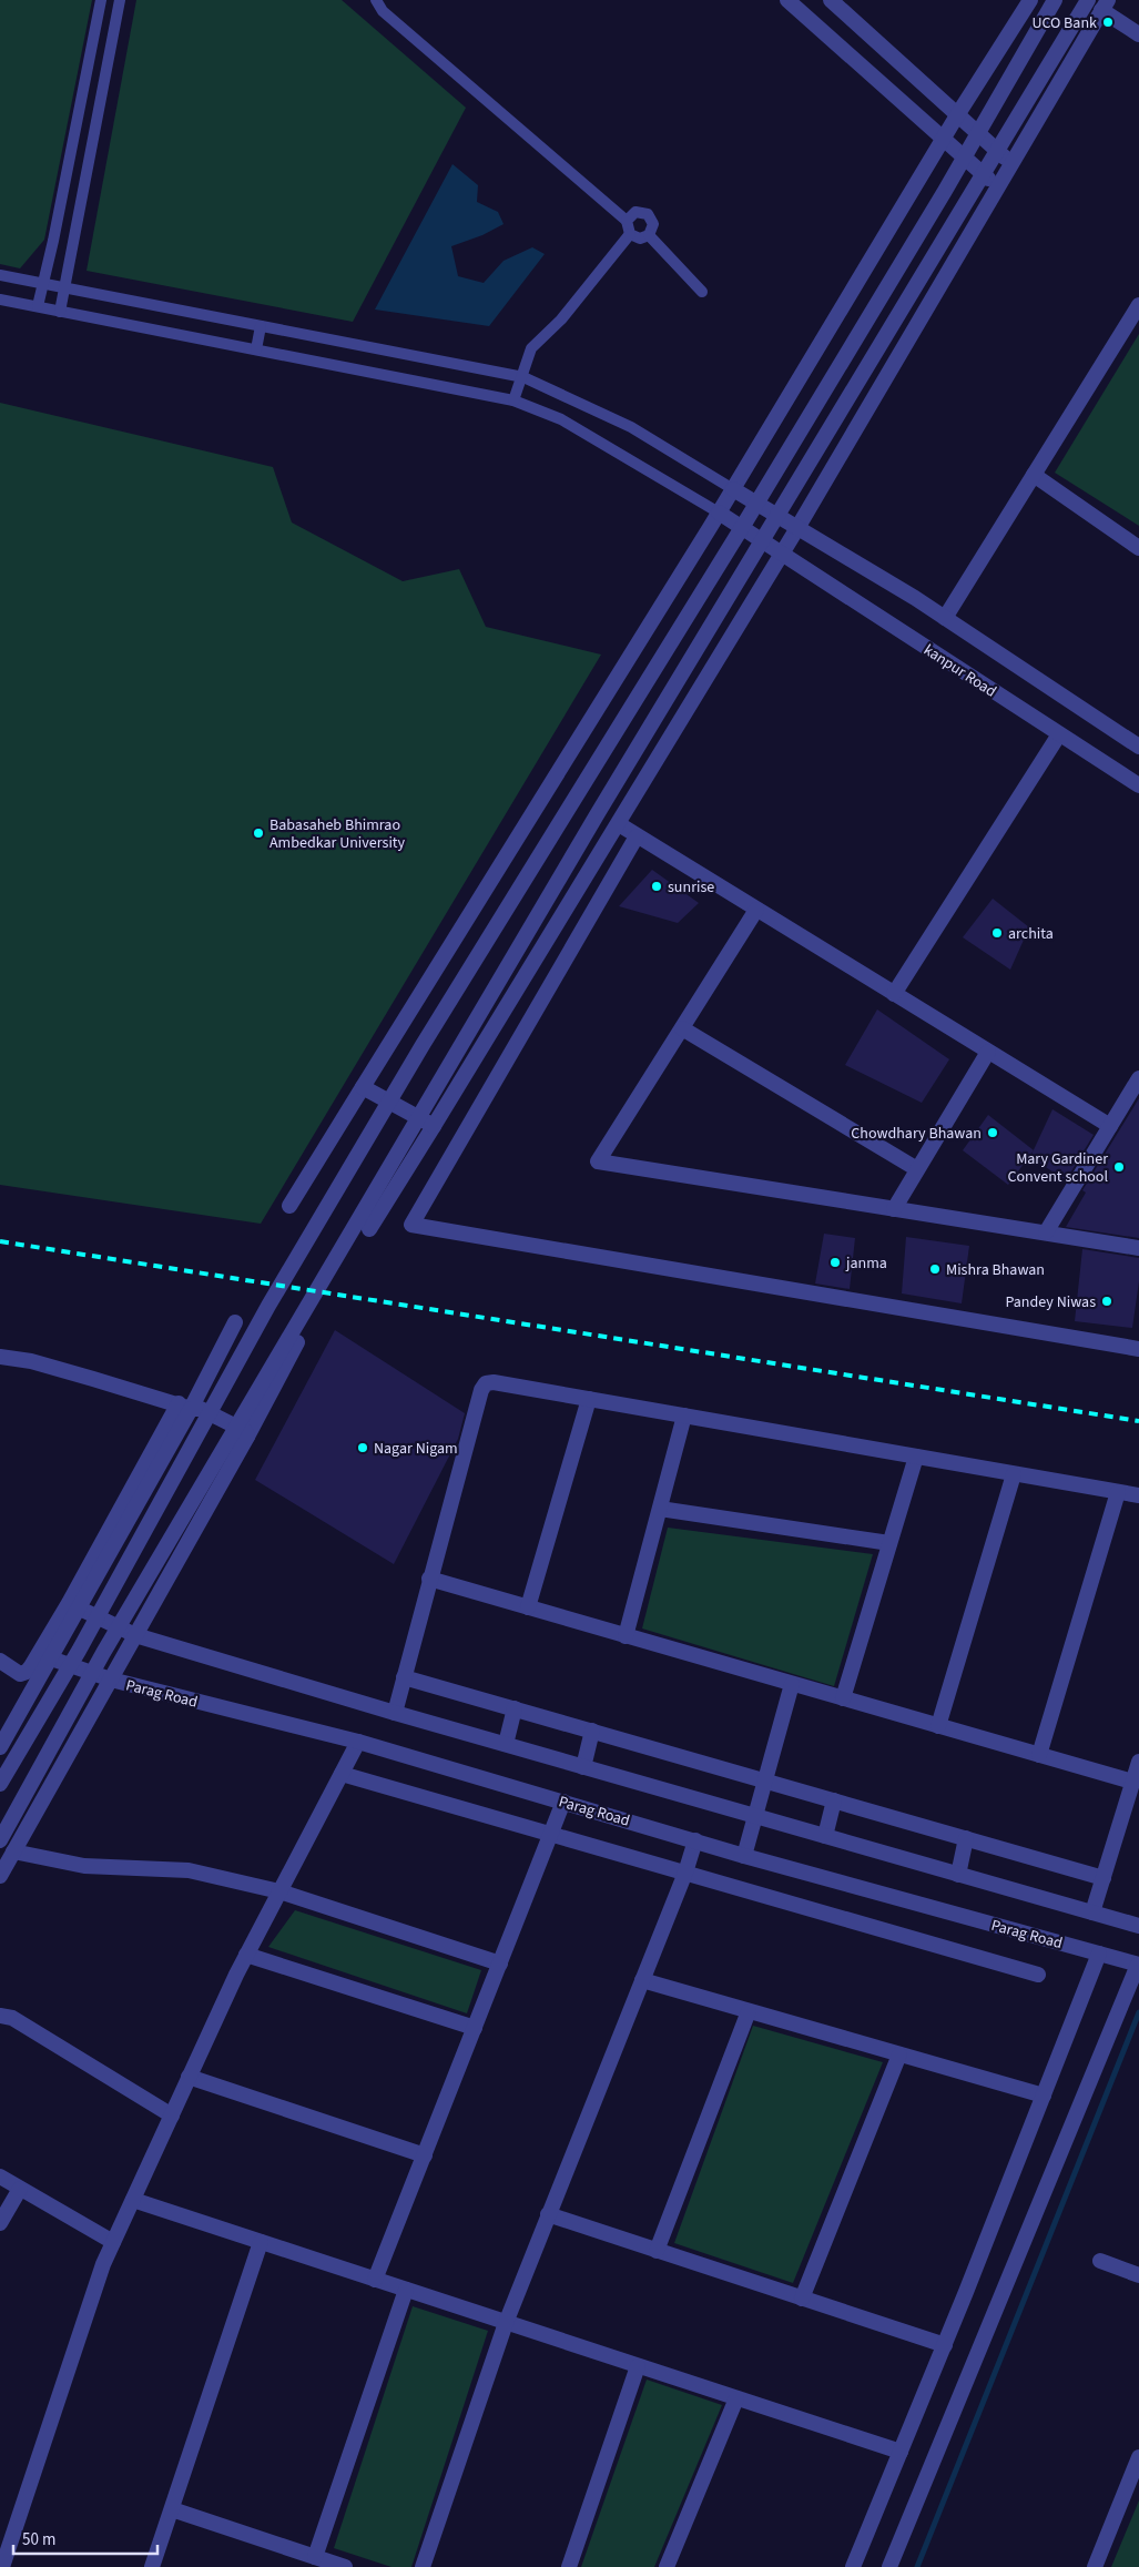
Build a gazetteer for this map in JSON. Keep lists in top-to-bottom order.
{
  "streets": {
    "street": ["kanpur Road", "Parag Road"]
  },
  "places": [
    "UCO Bank",
    "Babasaheb Bhimrao Ambedkar University",
    "sunrise",
    "archita",
    "Chowdhary Bhawan",
    "Mary Gardiner Convent school",
    "janma",
    "Mishra Bhawan",
    "Pandey Niwas",
    "Nagar Nigam"
  ],
  "scale_bar": "50 m"
}
